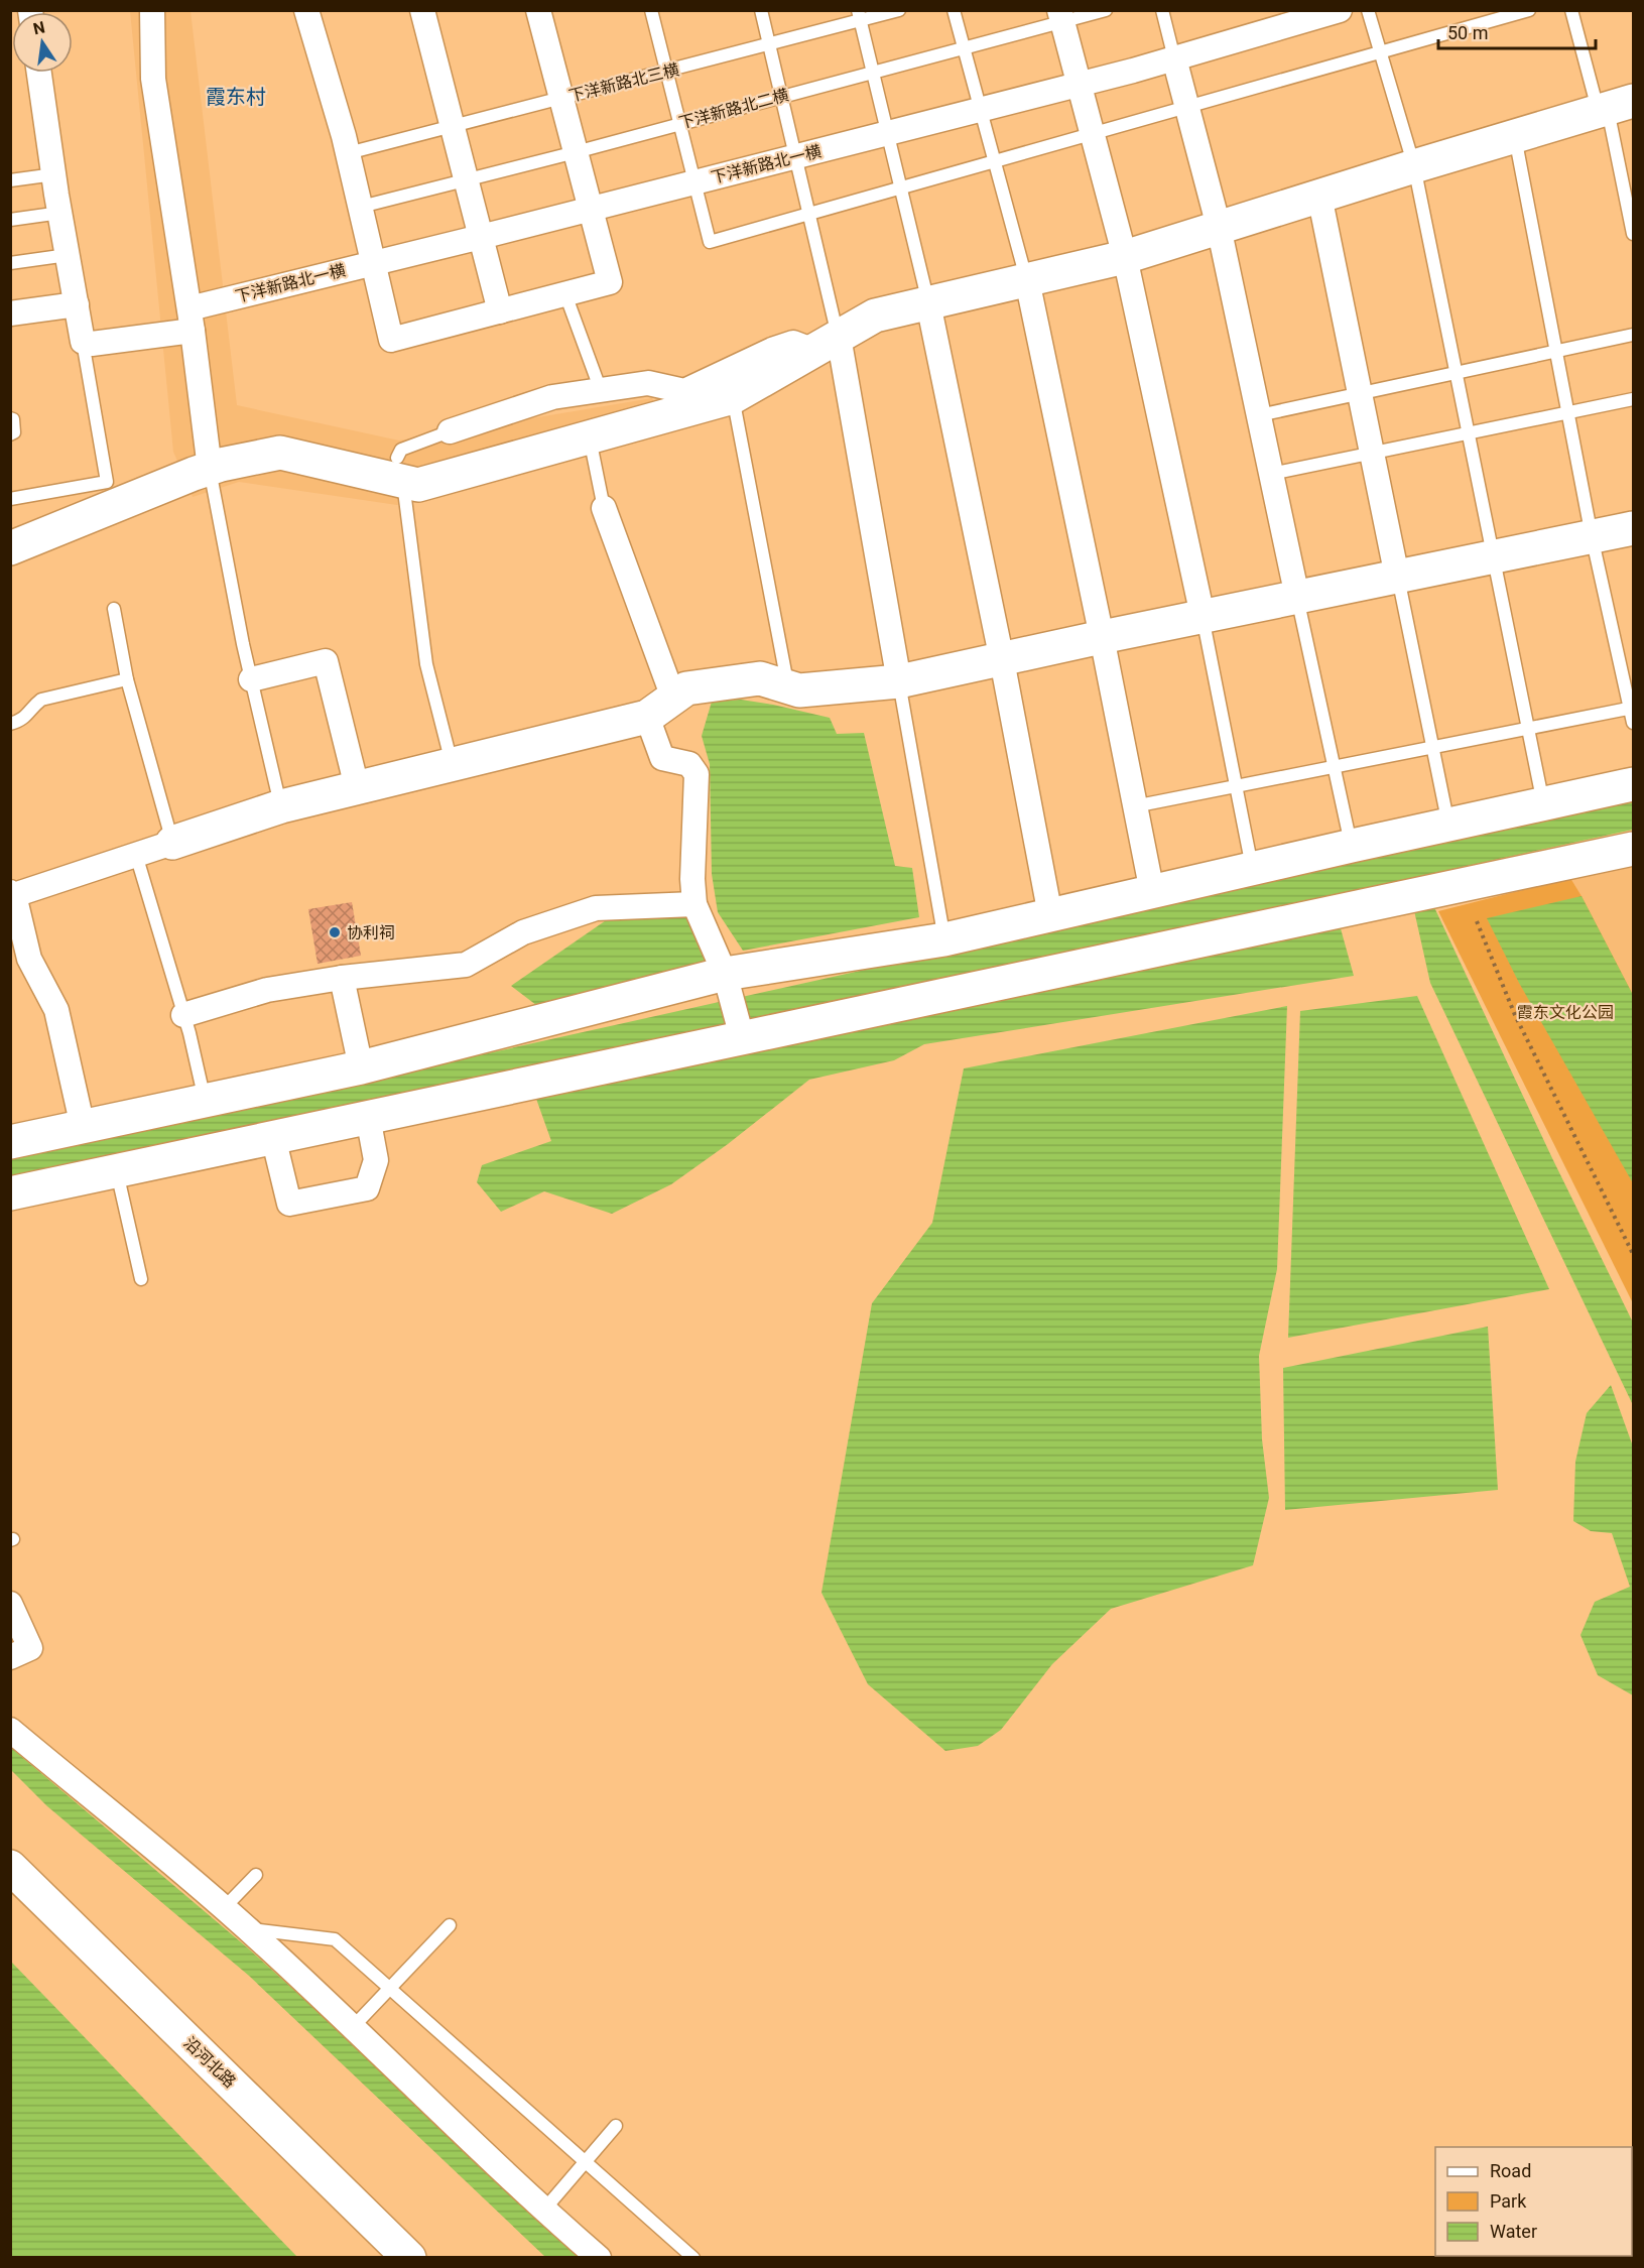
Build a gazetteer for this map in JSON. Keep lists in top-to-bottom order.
{
  "streets": {
    "street": ["下洋新路北一横", "沿河北路"],
    "lane": ["下洋新路北三横", "下洋新路北二横"]
  },
  "districts": ["霞东村"],
  "parks": ["霞东文化公园"],
  "places": ["协利祠"],
  "legend": ["Road", "Park", "Water"],
  "scale_bar": "50 m",
  "north": "top"
}
